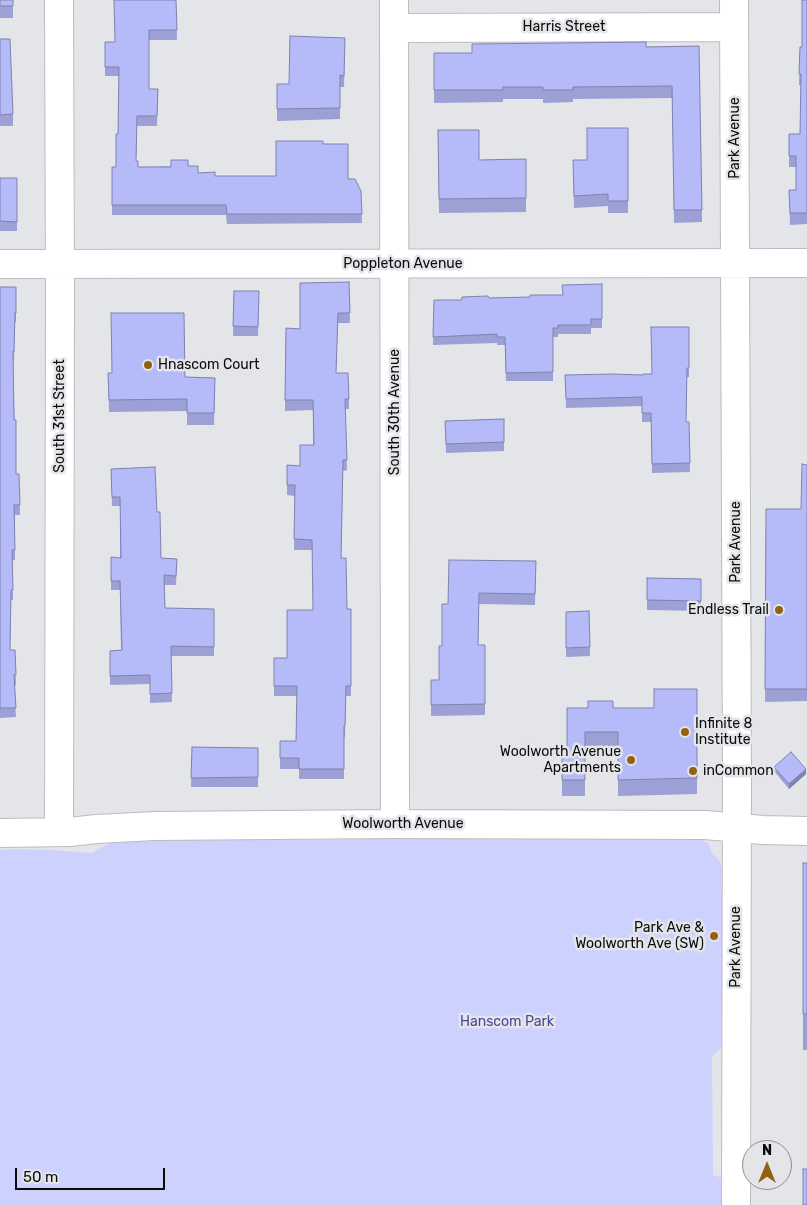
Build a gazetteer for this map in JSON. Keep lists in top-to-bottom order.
{
  "streets": {
    "street": [
      "Harris Street",
      "Park Avenue",
      "Poppleton Avenue",
      "South 30th Avenue",
      "South 31st Street",
      "Woolworth Avenue"
    ]
  },
  "crossings": [
    ["Harris Street", "Park Avenue"],
    ["Harris Street", "South 30th Avenue"],
    ["Park Avenue", "Poppleton Avenue"],
    ["Park Avenue", "Woolworth Avenue"],
    ["Poppleton Avenue", "South 30th Avenue"],
    ["Poppleton Avenue", "South 31st Street"],
    ["South 30th Avenue", "Woolworth Avenue"],
    ["South 31st Street", "Woolworth Avenue"]
  ],
  "parks": ["Hanscom Park"],
  "places": [
    "Hnascom Court",
    "Endless Trail",
    "Infinite 8 Institute",
    "Woolworth Avenue Apartments",
    "inCommon",
    "Park Ave & Woolworth Ave (SW)"
  ],
  "scale_bar": "50 m",
  "north": "top"
}
